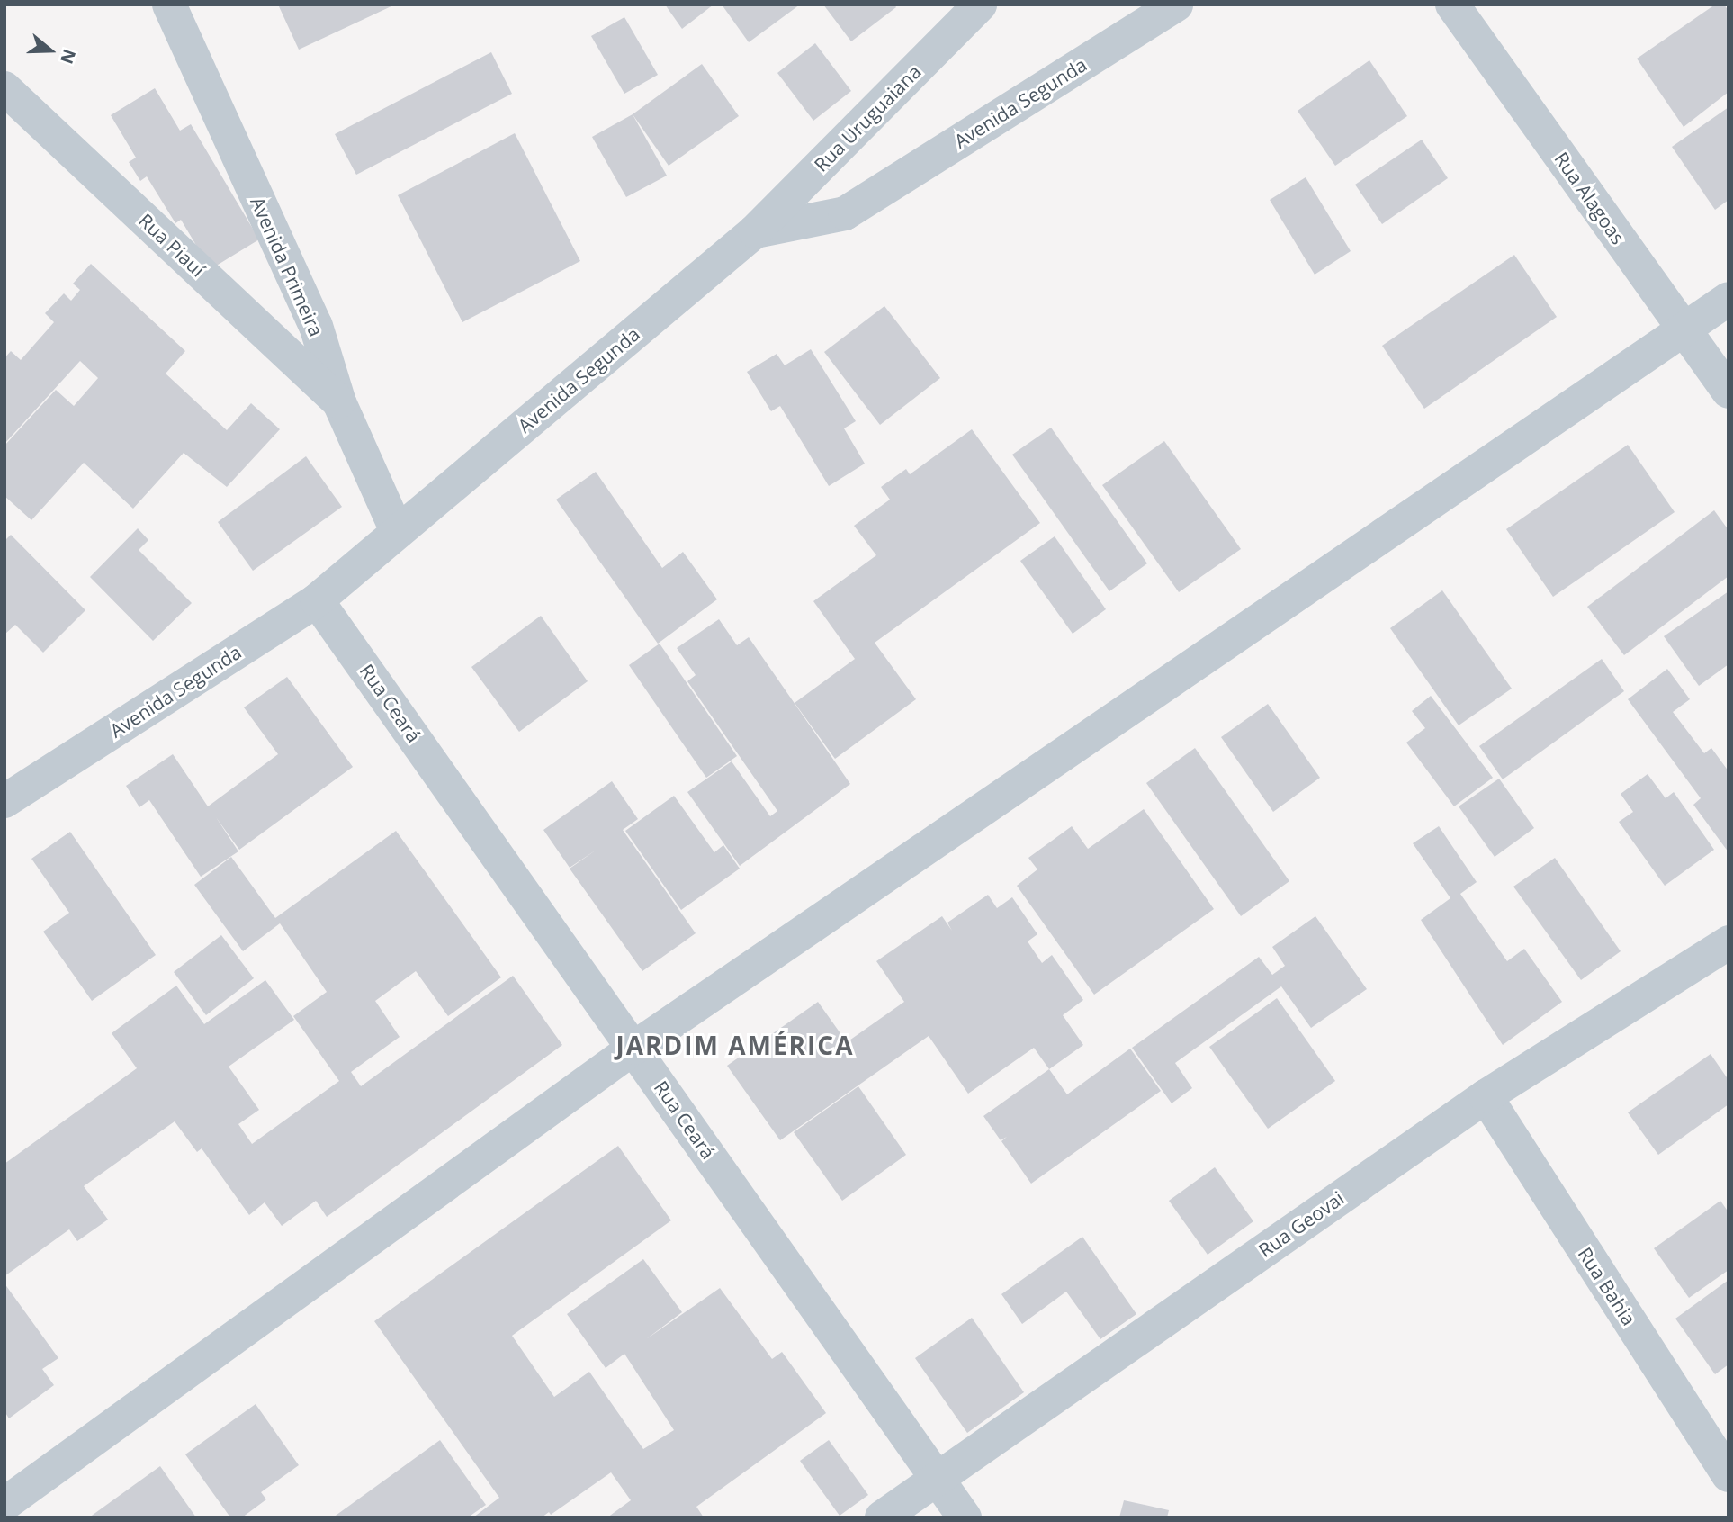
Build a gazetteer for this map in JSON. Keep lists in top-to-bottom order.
{
  "streets": {
    "street": [
      "Avenida Segunda",
      "Rua Uruguaiana",
      "Rua Alagoas",
      "Rua Piauí",
      "Avenida Primeira",
      "Rua Ceará",
      "Rua Geovai",
      "Rua Bahia"
    ]
  },
  "crossings": [
    ["Avenida Segunda", "Rua Uruguaiana"],
    ["Avenida Segunda", "Avenida Primeira"],
    ["Avenida Segunda", "Rua Ceará"],
    ["Rua Piauí", "Avenida Primeira"],
    ["Rua Ceará", "Rua Geovai"],
    ["Rua Geovai", "Rua Bahia"]
  ],
  "districts": ["JARDIM AMÉRICA"],
  "north": "right"
}
